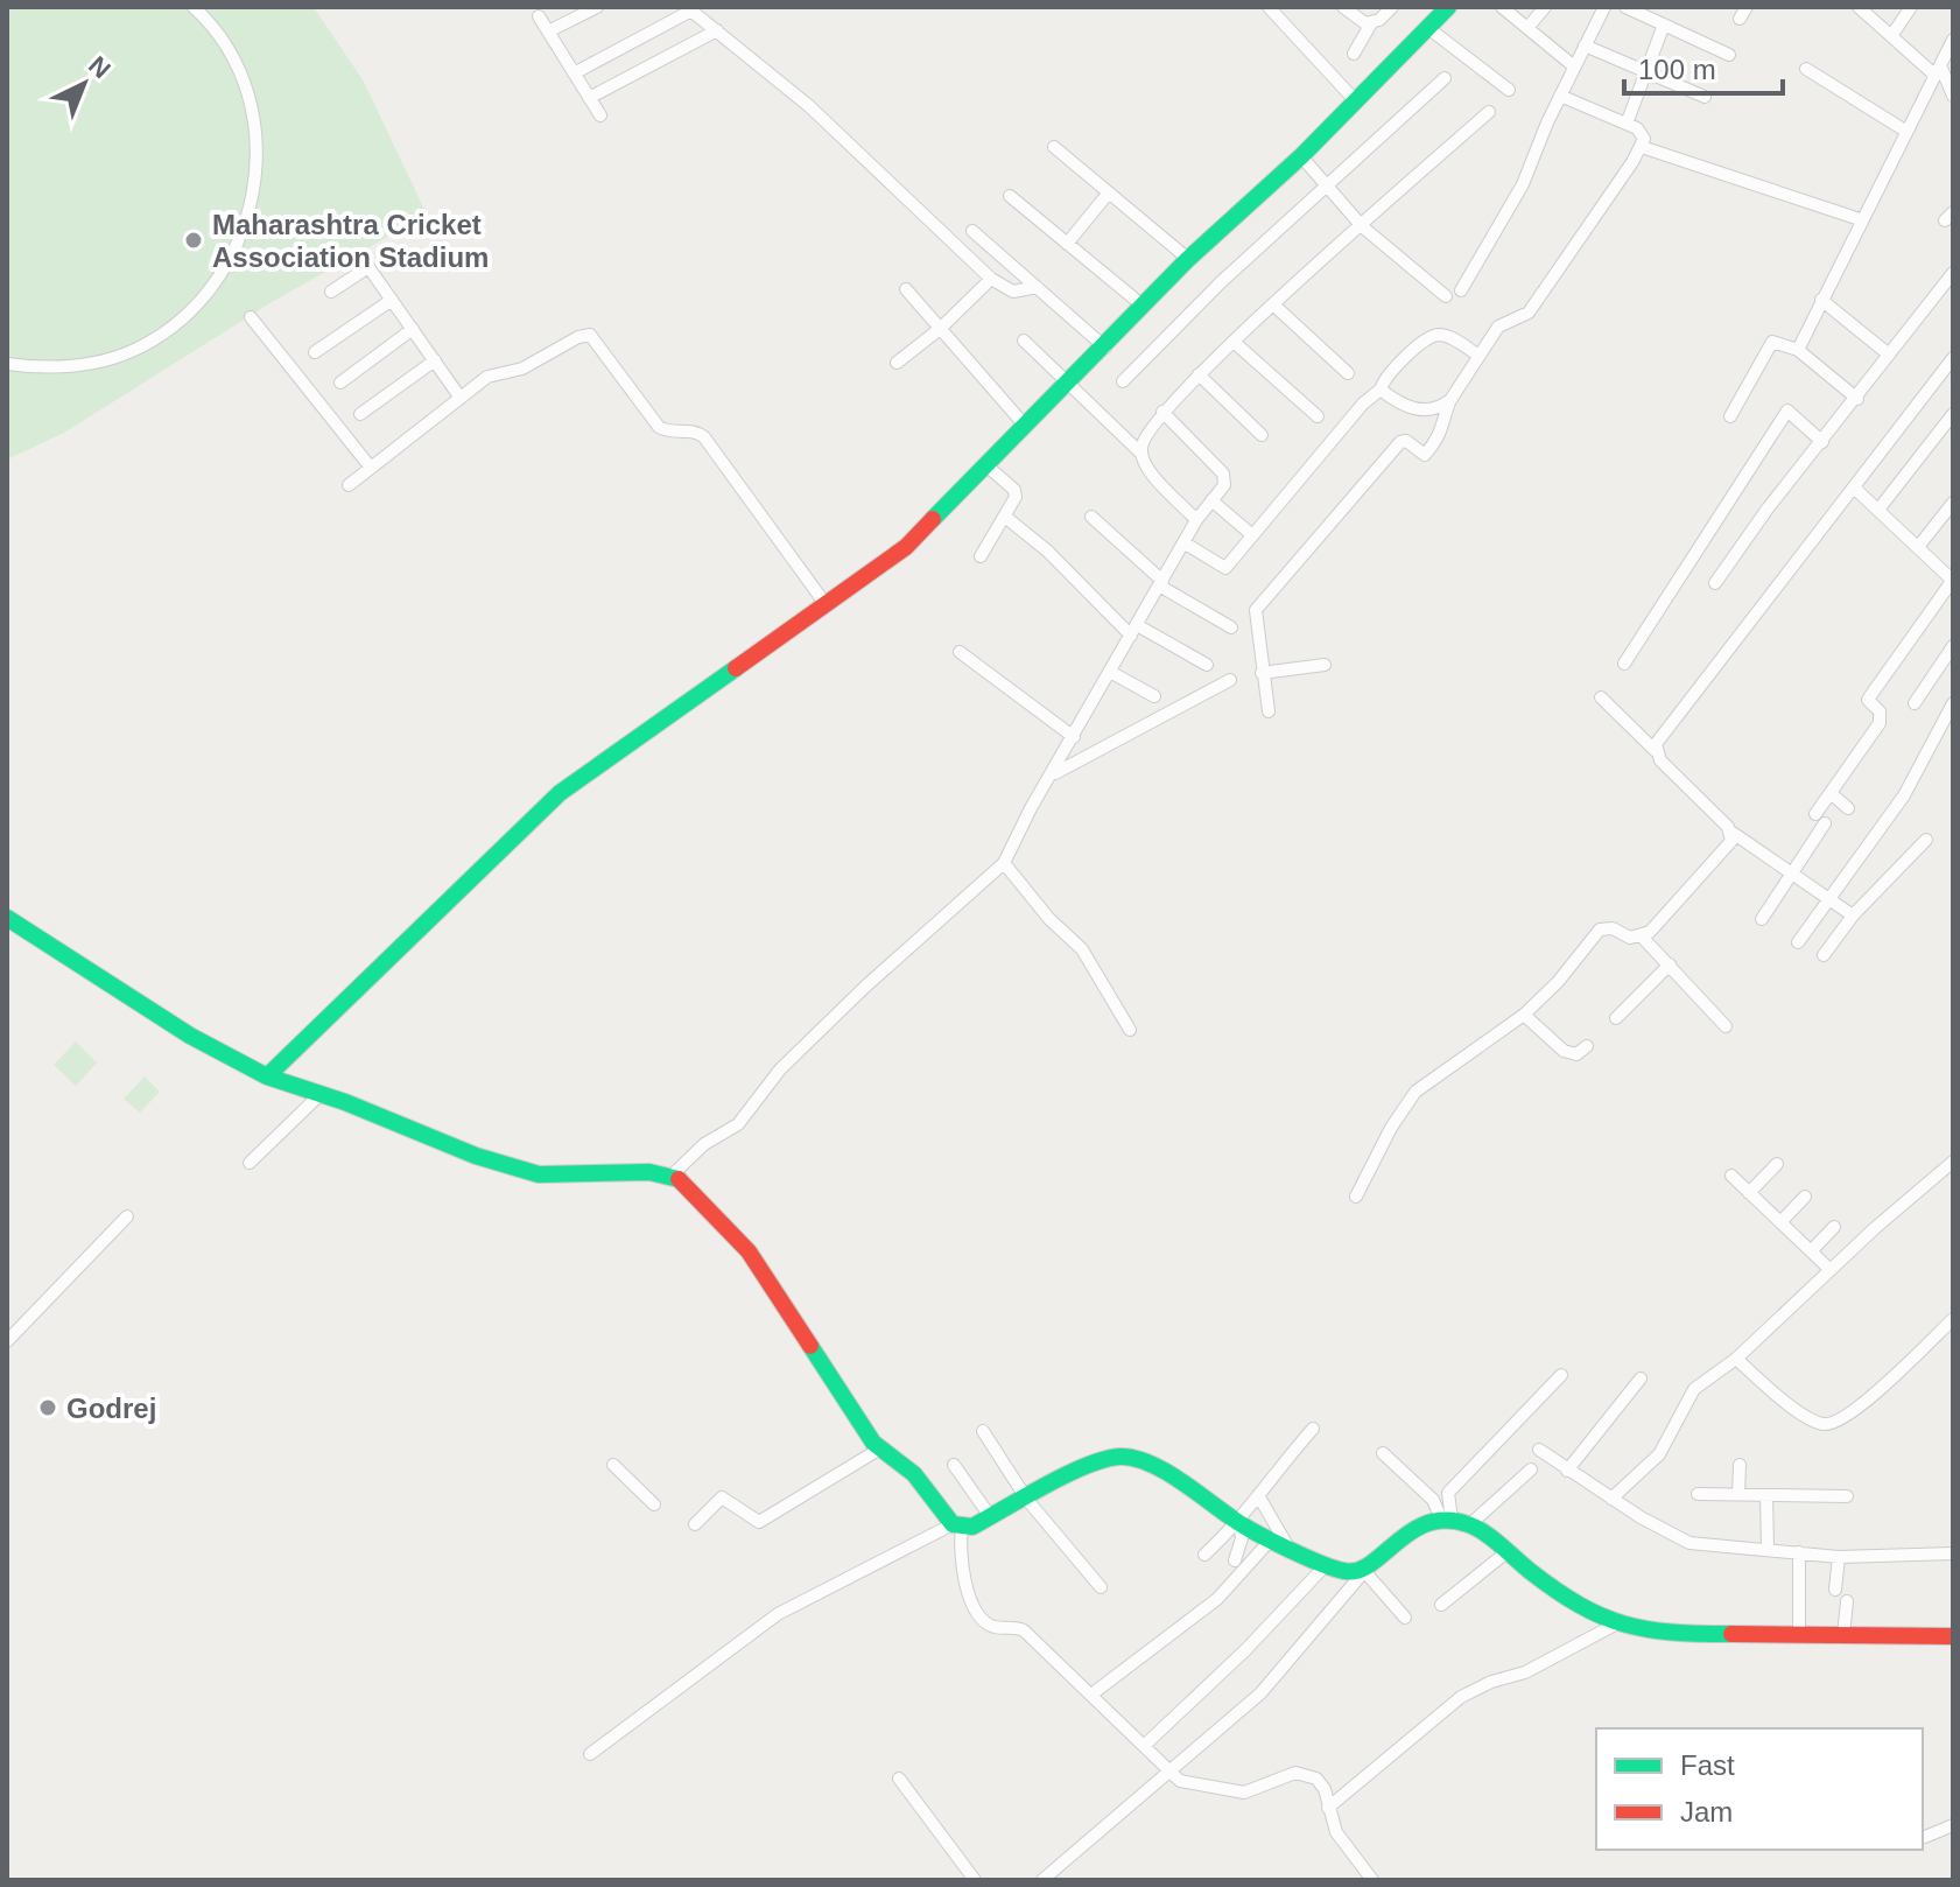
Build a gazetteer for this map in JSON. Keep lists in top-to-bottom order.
{
  "places": ["Maharashtra Cricket Association Stadium", "Godrej"],
  "legend": ["Fast", "Jam"],
  "scale_bar": "100 m",
  "north": "top right"
}
